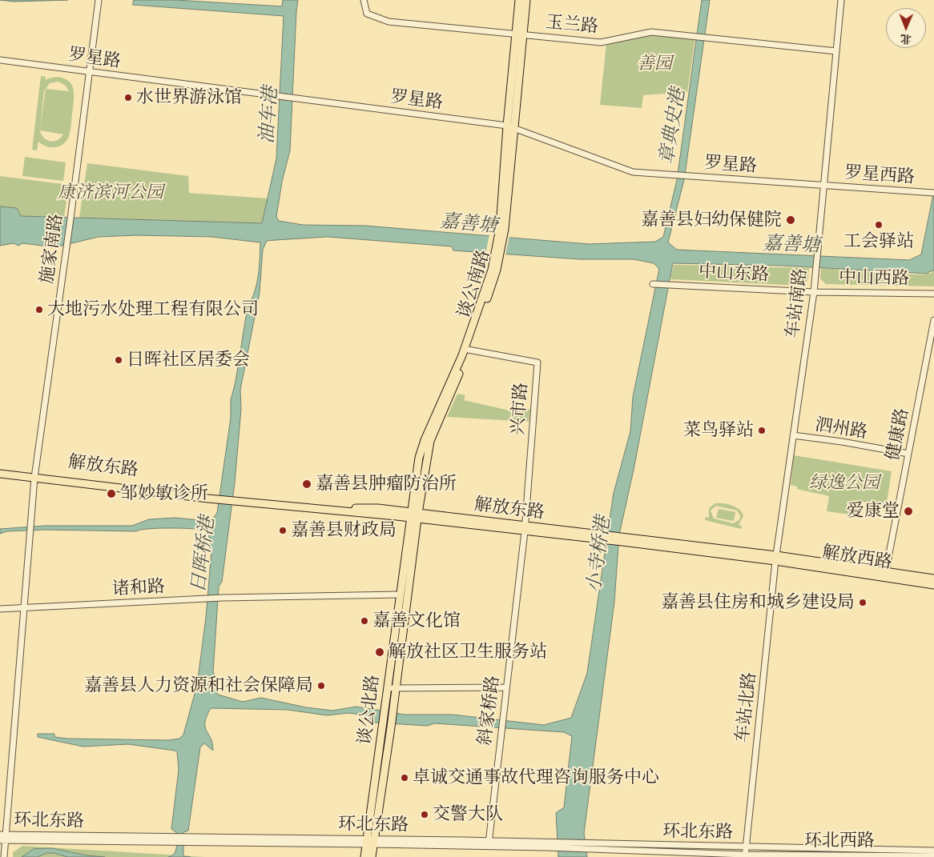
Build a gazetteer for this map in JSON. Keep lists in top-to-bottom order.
{
  "streets": {
    "main road": [
      "谈公南路",
      "解放东路",
      "解放西路",
      "谈公北路"
    ],
    "street": [
      "玉兰路",
      "罗星路",
      "罗星西路",
      "施家南路",
      "中山东路",
      "中山西路",
      "车站南路",
      "兴市路",
      "泗州路",
      "健康路",
      "诸和路",
      "车站北路",
      "斜家桥路",
      "环北东路",
      "环北西路"
    ]
  },
  "crossings": [
    ["玉兰路", "谈公南路"],
    ["玉兰路", "车站南路"],
    ["罗星路", "罗星西路"],
    ["罗星路", "施家南路"],
    ["罗星路", "谈公南路"],
    ["罗星路", "车站南路"],
    ["罗星西路", "车站南路"],
    ["施家南路", "解放东路"],
    ["施家南路", "诸和路"],
    ["施家南路", "环北东路"],
    ["中山东路", "中山西路"],
    ["中山东路", "车站南路"],
    ["中山西路", "车站南路"],
    ["谈公南路", "兴市路"],
    ["谈公南路", "解放东路"],
    ["谈公南路", "谈公北路"],
    ["车站南路", "泗州路"],
    ["车站南路", "解放东路"],
    ["车站南路", "解放西路"],
    ["车站南路", "车站北路"],
    ["兴市路", "解放东路"],
    ["兴市路", "斜家桥路"],
    ["泗州路", "健康路"],
    ["健康路", "解放西路"],
    ["解放东路", "解放西路"],
    ["解放东路", "车站北路"],
    ["解放东路", "谈公北路"],
    ["解放东路", "斜家桥路"],
    ["解放西路", "车站北路"],
    ["诸和路", "谈公北路"],
    ["车站北路", "环北东路"],
    ["车站北路", "环北西路"],
    ["谈公北路", "环北东路"],
    ["斜家桥路", "环北东路"],
    ["环北东路", "环北西路"]
  ],
  "water": [
    "油车港",
    "章典史港",
    "嘉善塘",
    "日晖桥港",
    "小寺桥港"
  ],
  "parks": ["善园", "康济滨河公园", "绿逸公园"],
  "places": [
    "水世界游泳馆",
    "嘉善县妇幼保健院",
    "工会驿站",
    "大地污水处理工程有限公司",
    "日晖社区居委会",
    "菜鸟驿站",
    "嘉善县肿瘤防治所",
    "邹妙敏诊所",
    "爱康堂",
    "嘉善县财政局",
    "嘉善县住房和城乡建设局",
    "嘉善文化馆",
    "解放社区卫生服务站",
    "嘉善县人力资源和社会保障局",
    "卓诚交通事故代理咨询服务中心",
    "交警大队"
  ],
  "north": "bottom"
}
